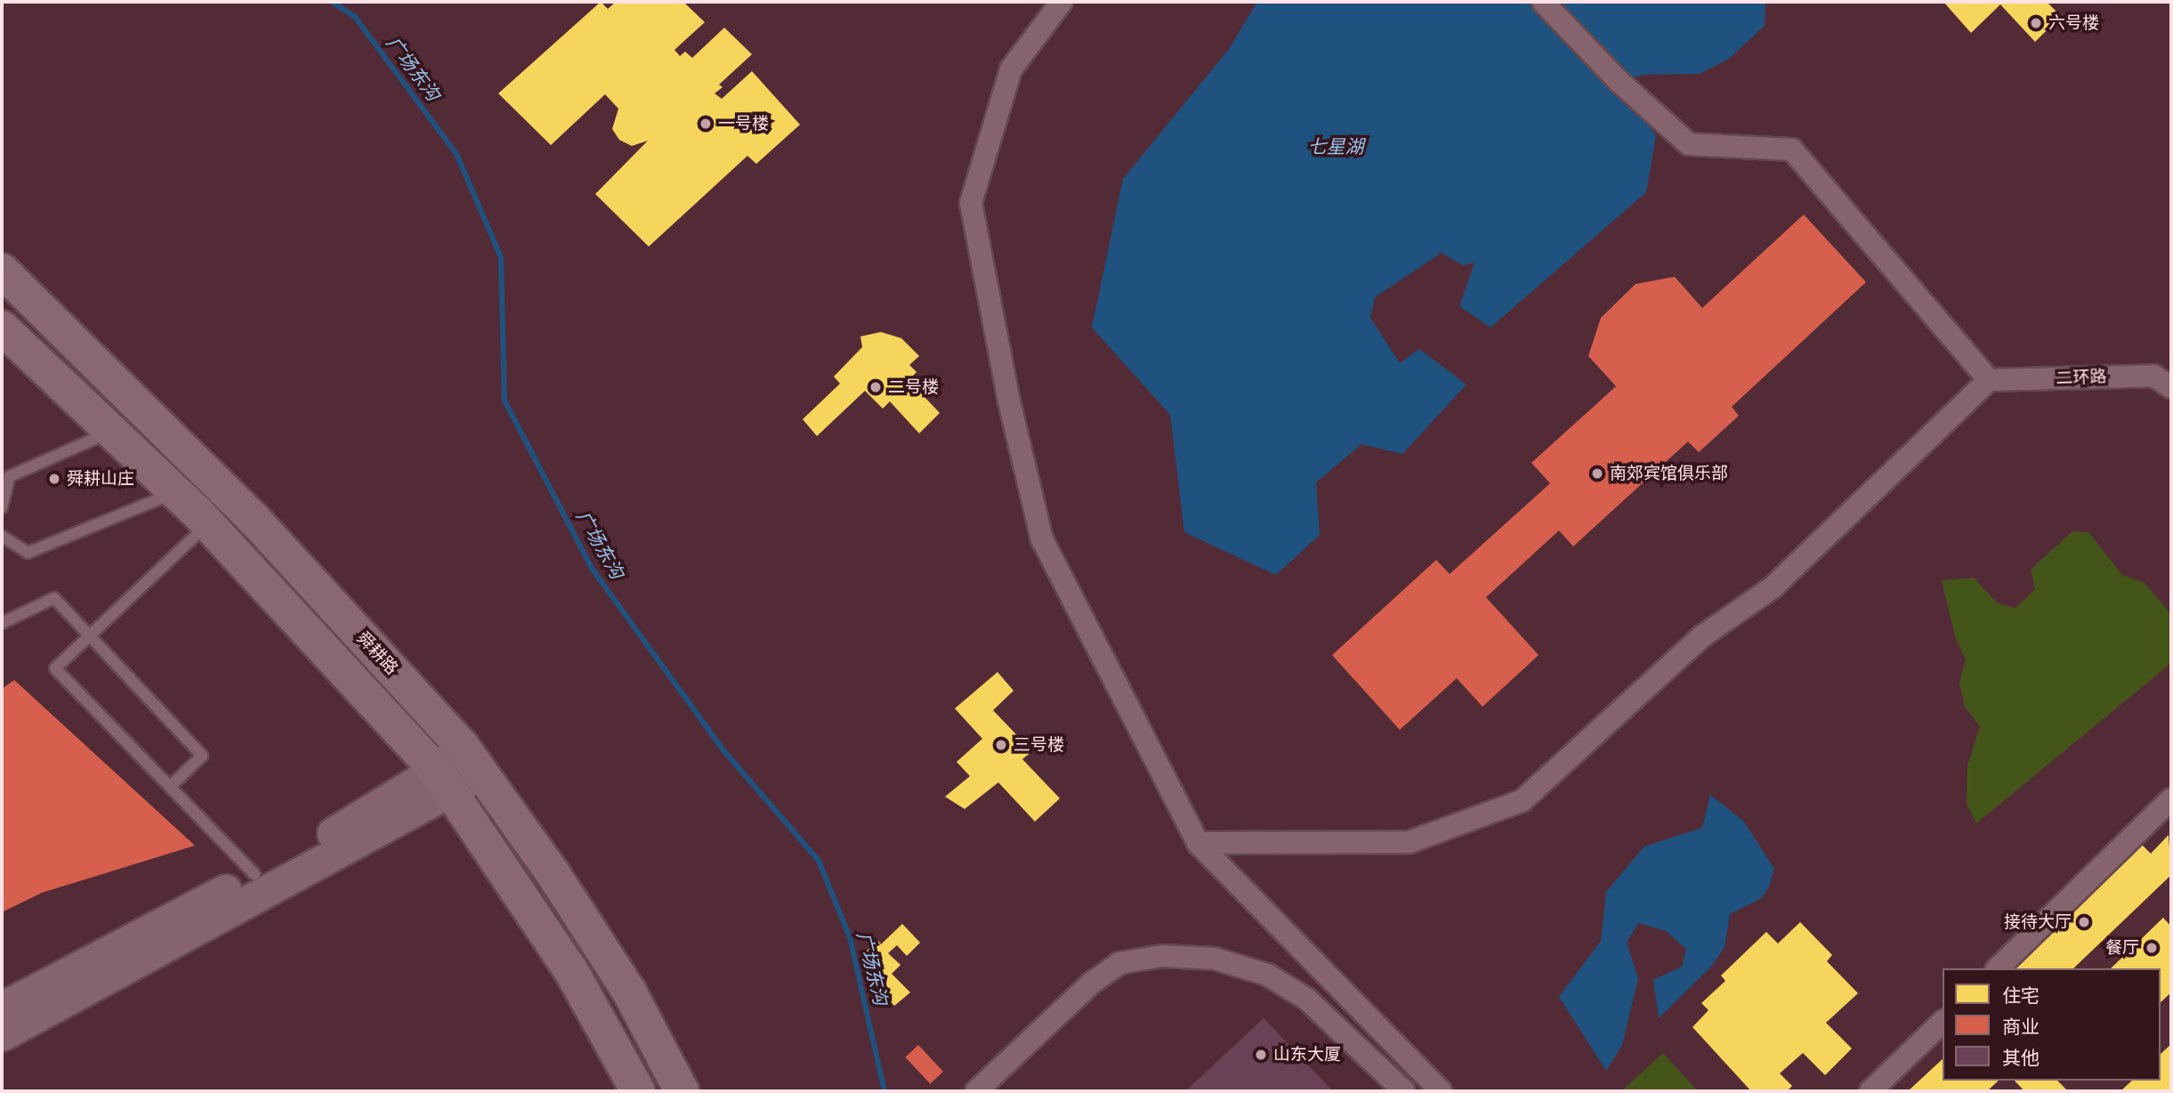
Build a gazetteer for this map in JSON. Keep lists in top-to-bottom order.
{
  "streets": {
    "main road": ["舜耕路"],
    "street": ["二环路"]
  },
  "water": ["广场东沟", "七星湖"],
  "places": [
    "六号楼",
    "一号楼",
    "二号楼",
    "南郊宾馆俱乐部",
    "舜耕山庄",
    "三号楼",
    "接待大厅",
    "餐厅",
    "山东大厦"
  ],
  "legend": ["住宅", "商业", "其他"]
}
